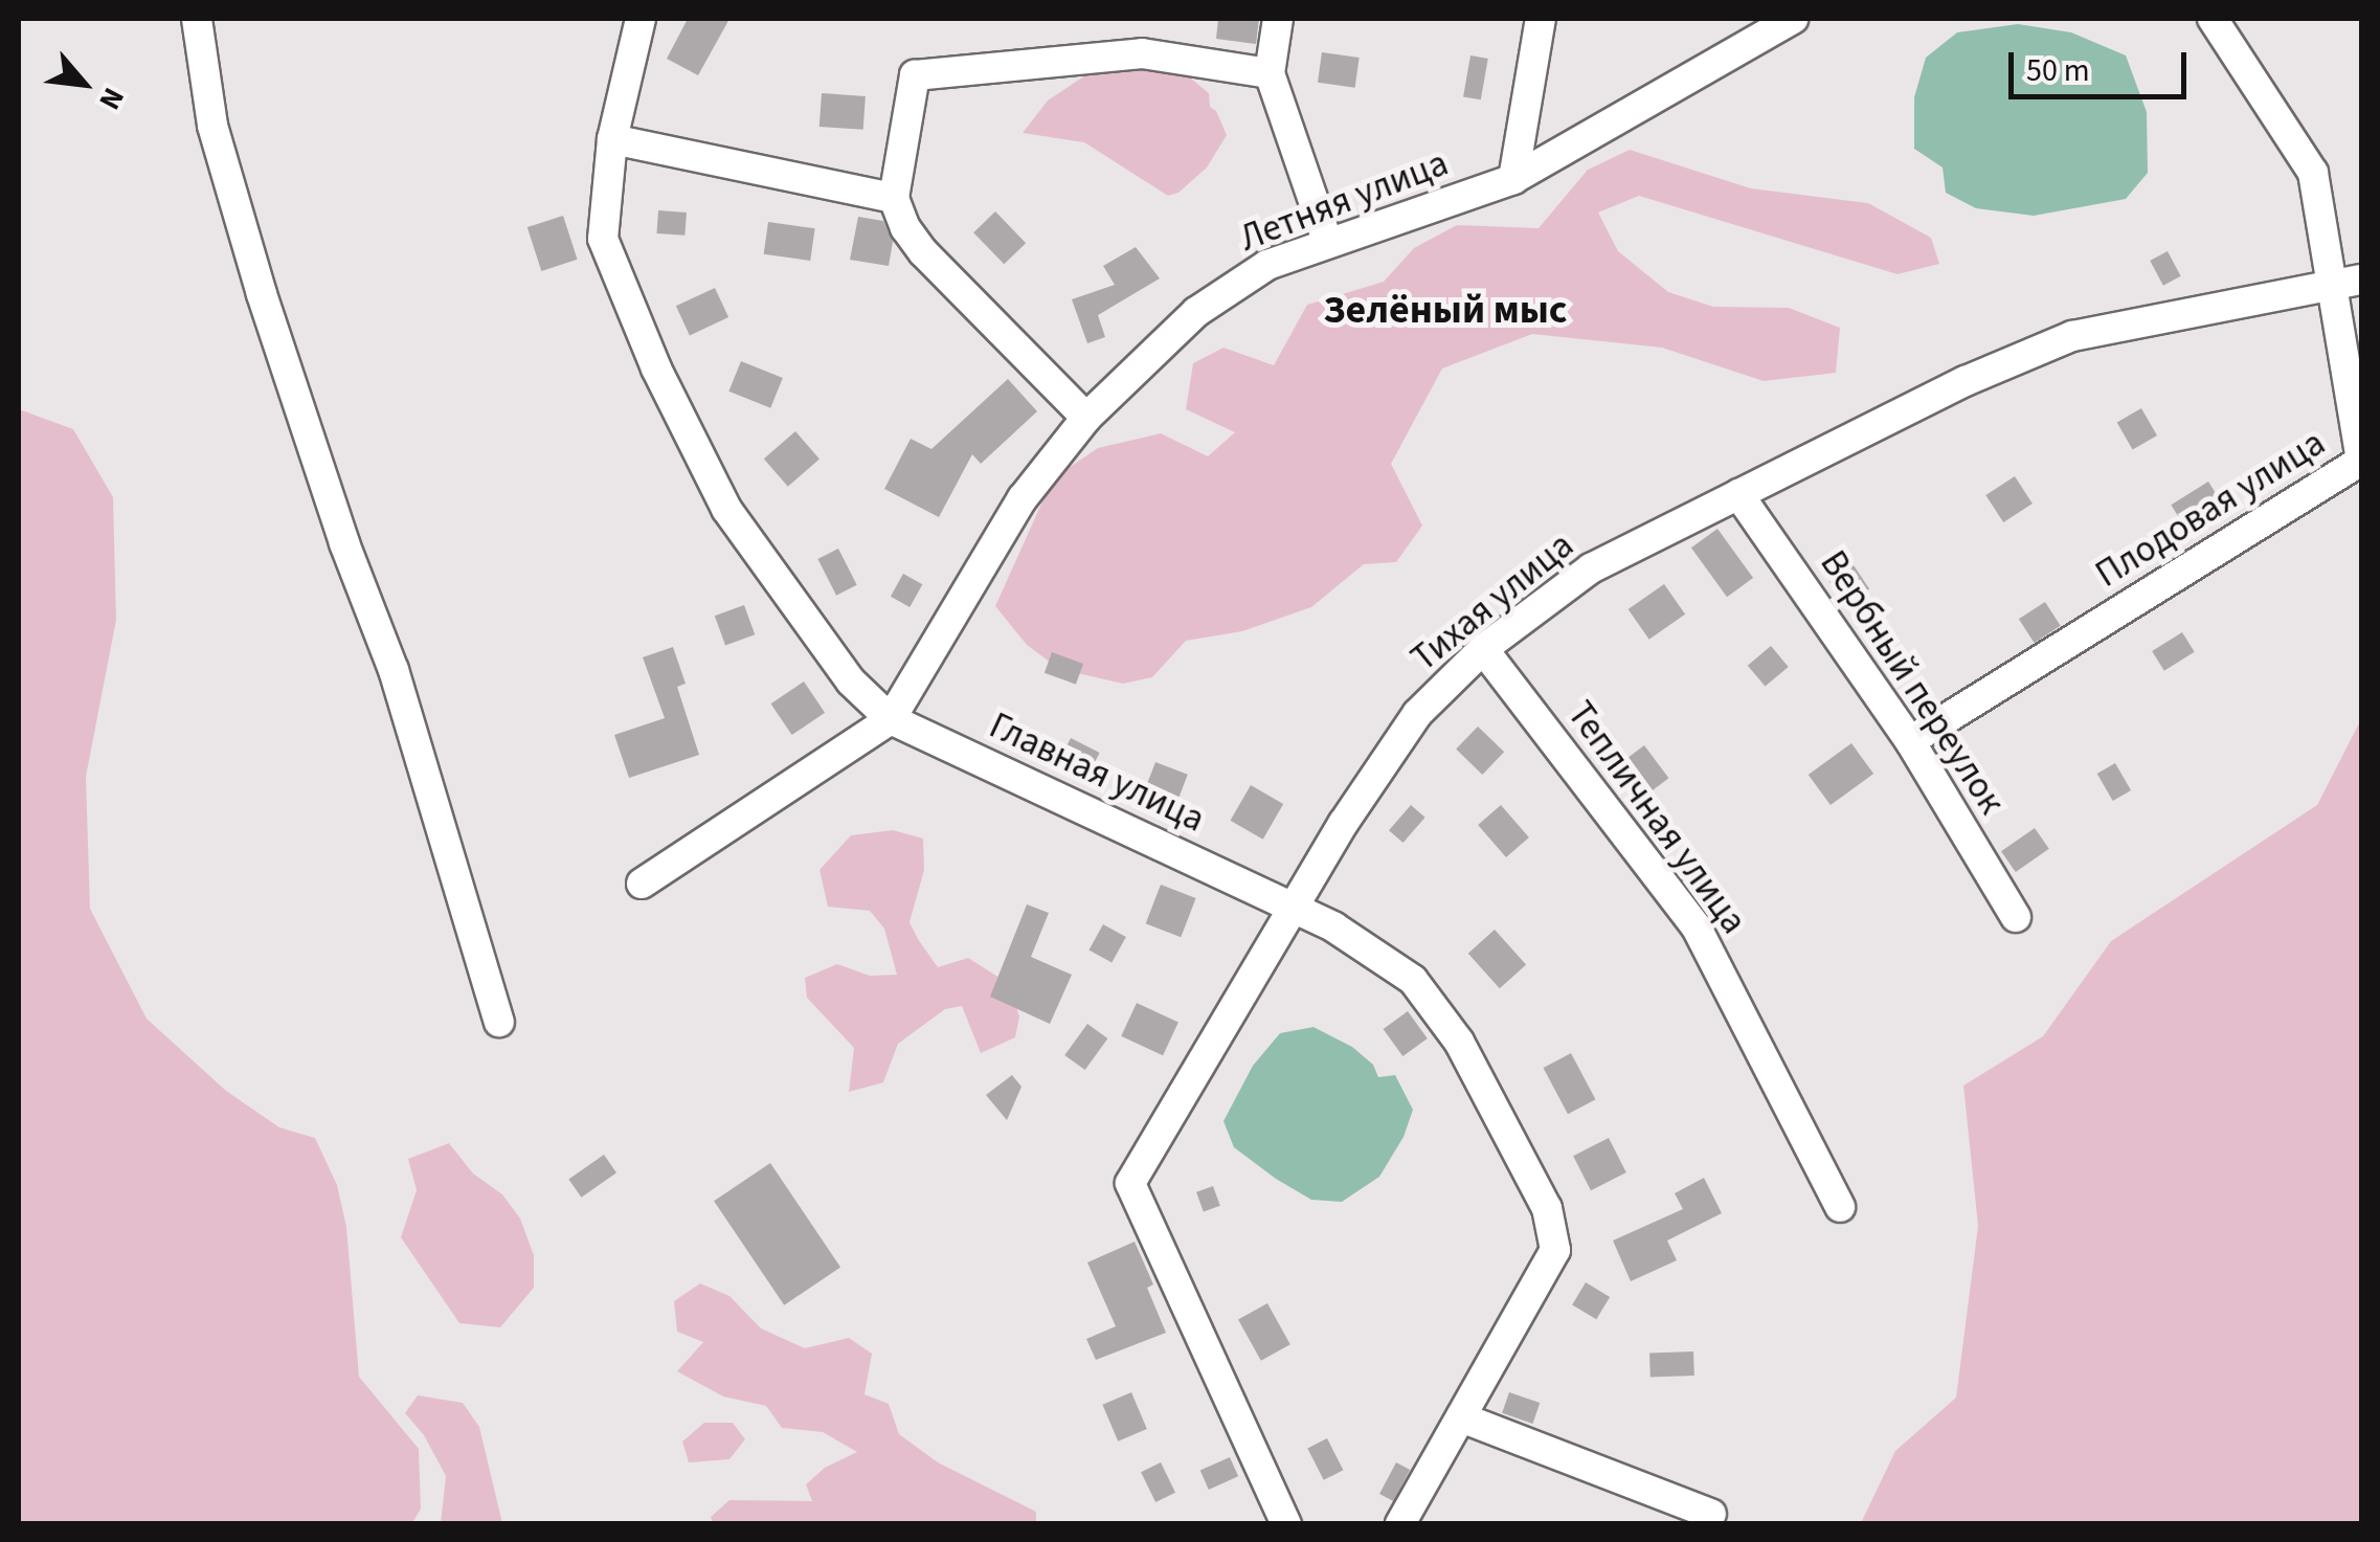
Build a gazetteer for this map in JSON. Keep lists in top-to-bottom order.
{
  "streets": {
    "street": [
      "Летняя улица",
      "Плодовая улица",
      "Тихая улица",
      "Вербный переулок",
      "Главная улица",
      "Тепличная улица"
    ]
  },
  "crossings": [
    ["Летняя улица", "Главная улица"],
    ["Плодовая улица", "Тихая улица"],
    ["Плодовая улица", "Вербный переулок"],
    ["Тихая улица", "Вербный переулок"],
    ["Тихая улица", "Главная улица"],
    ["Тихая улица", "Тепличная улица"]
  ],
  "districts": ["Зелёный мыс"],
  "scale_bar": "50 m",
  "north": "bottom right"
}
